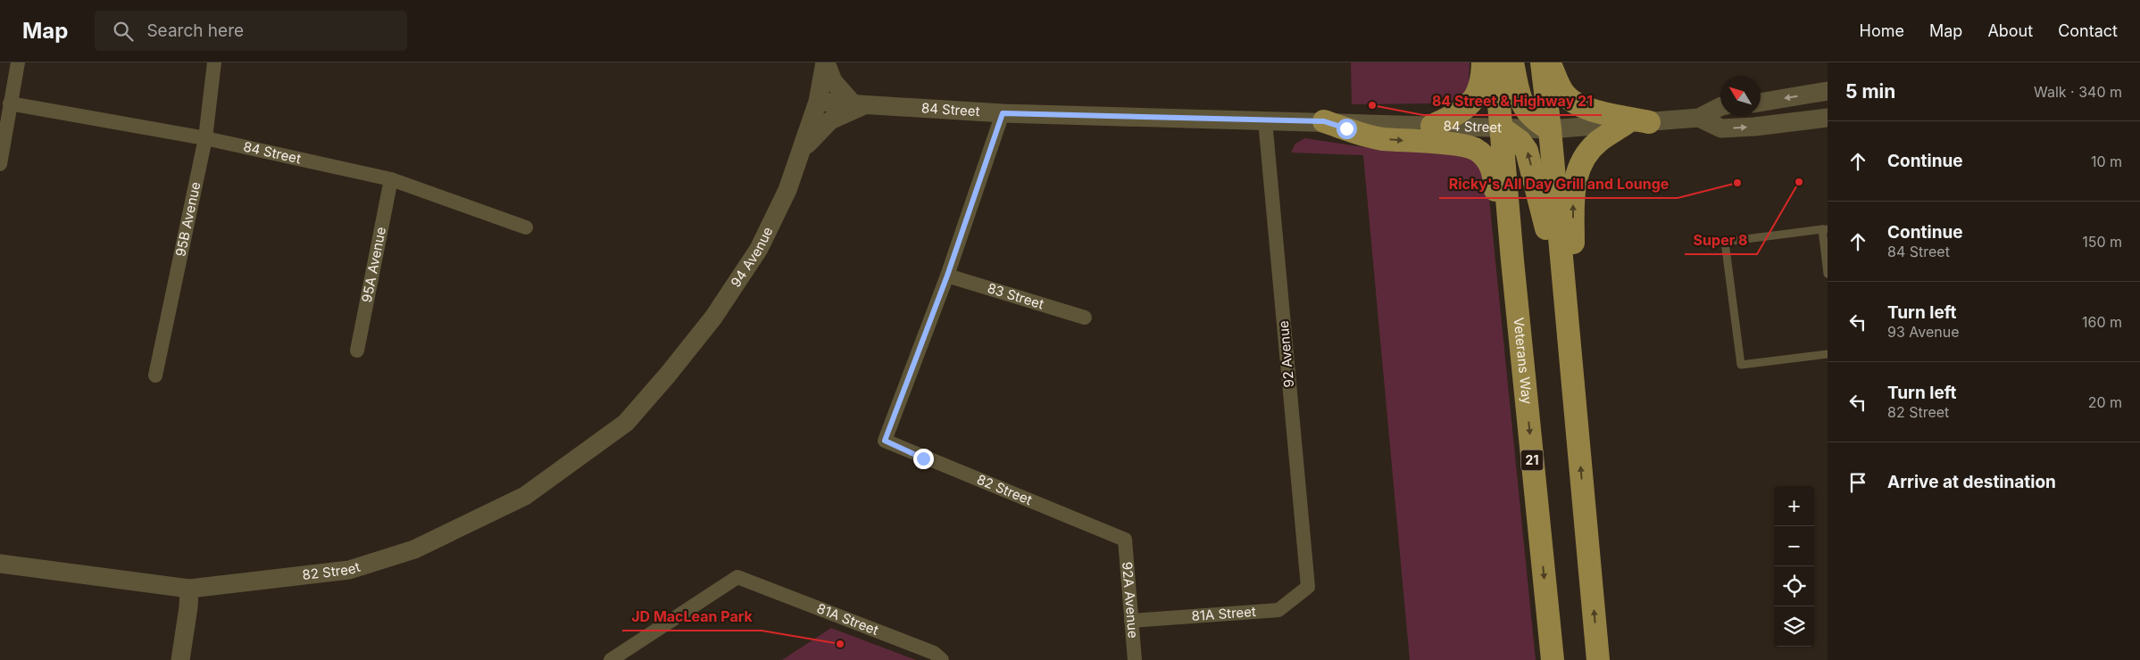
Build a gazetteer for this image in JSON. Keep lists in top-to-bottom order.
{
  "streets": {
    "main road": ["Veterans Way", "21"],
    "street": [
      "84 Street",
      "95B Avenue",
      "94 Avenue",
      "95A Avenue",
      "83 Street",
      "92 Avenue",
      "82 Street",
      "92A Avenue",
      "81A Street"
    ]
  },
  "crossings": [
    ["84 Street", "95B Avenue"],
    ["84 Street", "94 Avenue"],
    ["84 Street", "95A Avenue"],
    ["84 Street", "92 Avenue"],
    ["84 Street", "Veterans Way"],
    ["94 Avenue", "82 Street"],
    ["83 Street", "82 Street"],
    ["92 Avenue", "81A Street"],
    ["82 Street", "92A Avenue"],
    ["92A Avenue", "81A Street"]
  ],
  "places": [
    "84 Street & Highway 21",
    "Super 8",
    "Ricky's All Day Grill and Lounge",
    "JD MacLean Park"
  ],
  "north": "top left",
  "page": {
    "header": "Map",
    "search": "Search here",
    "nav": [
      "Home",
      "Map",
      "About",
      "Contact"
    ],
    "heading": ["5 min", "Walk · 340 m"],
    "list": [
      ["Continue", "10 m"],
      ["Continue", "84 Street", "150 m"],
      ["Turn left", "93 Avenue", "160 m"],
      ["Turn left", "82 Street", "20 m"],
      "Arrive at destination"
    ],
    "map_buttons": ["+", "−"]
  }
}
